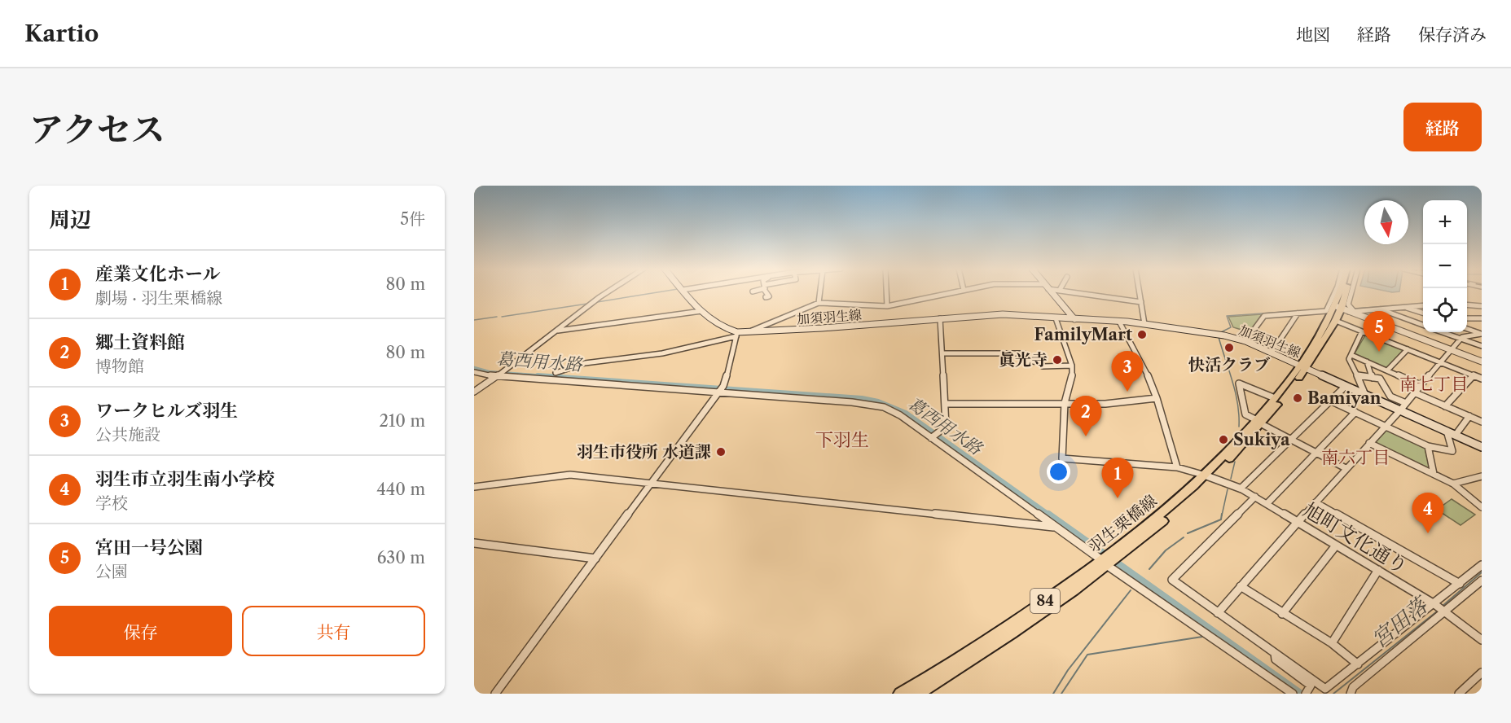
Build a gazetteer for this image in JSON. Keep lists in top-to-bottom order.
{
  "streets": {
    "main road": ["加須羽生線", "羽生栗橋線", "84"],
    "street": ["旭町文化通り"]
  },
  "crossings": [
    ["加須羽生線", "羽生栗橋線"],
    ["羽生栗橋線", "旭町文化通り"],
    ["羽生栗橋線", "84"]
  ],
  "districts": ["南七丁目", "下羽生", "南六丁目"],
  "water": ["葛西用水路", "宮田落"],
  "places": [
    "FamilyMart",
    "快活クラブ",
    "眞光寺",
    "Bamiyan",
    "Sukiya",
    "羽生市役所 水道課"
  ],
  "north": "bottom",
  "page": {
    "header": "Kartio",
    "nav": ["地図", "経路", "保存済み"],
    "title": "アクセス",
    "buttons": [
      "経路",
      ["保存", "共有"]
    ],
    "heading": ["周辺", "5件"],
    "map_buttons": ["+", "−"],
    "list": [
      {
        "mark": "1",
        "name": "産業文化ホール",
        "note": "劇場 · 羽生栗橋線",
        "value": "80 m"
      },
      {
        "mark": "2",
        "name": "郷土資料館",
        "note": "博物館",
        "value": "80 m"
      },
      {
        "mark": "3",
        "name": "ワークヒルズ羽生",
        "note": "公共施設",
        "value": "210 m"
      },
      {
        "mark": "4",
        "name": "羽生市立羽生南小学校",
        "note": "学校",
        "value": "440 m"
      },
      {
        "mark": "5",
        "name": "宮田一号公園",
        "note": "公園",
        "value": "630 m"
      }
    ],
    "pins": [
      "5",
      "3",
      "2",
      "1",
      "4"
    ]
  }
}
